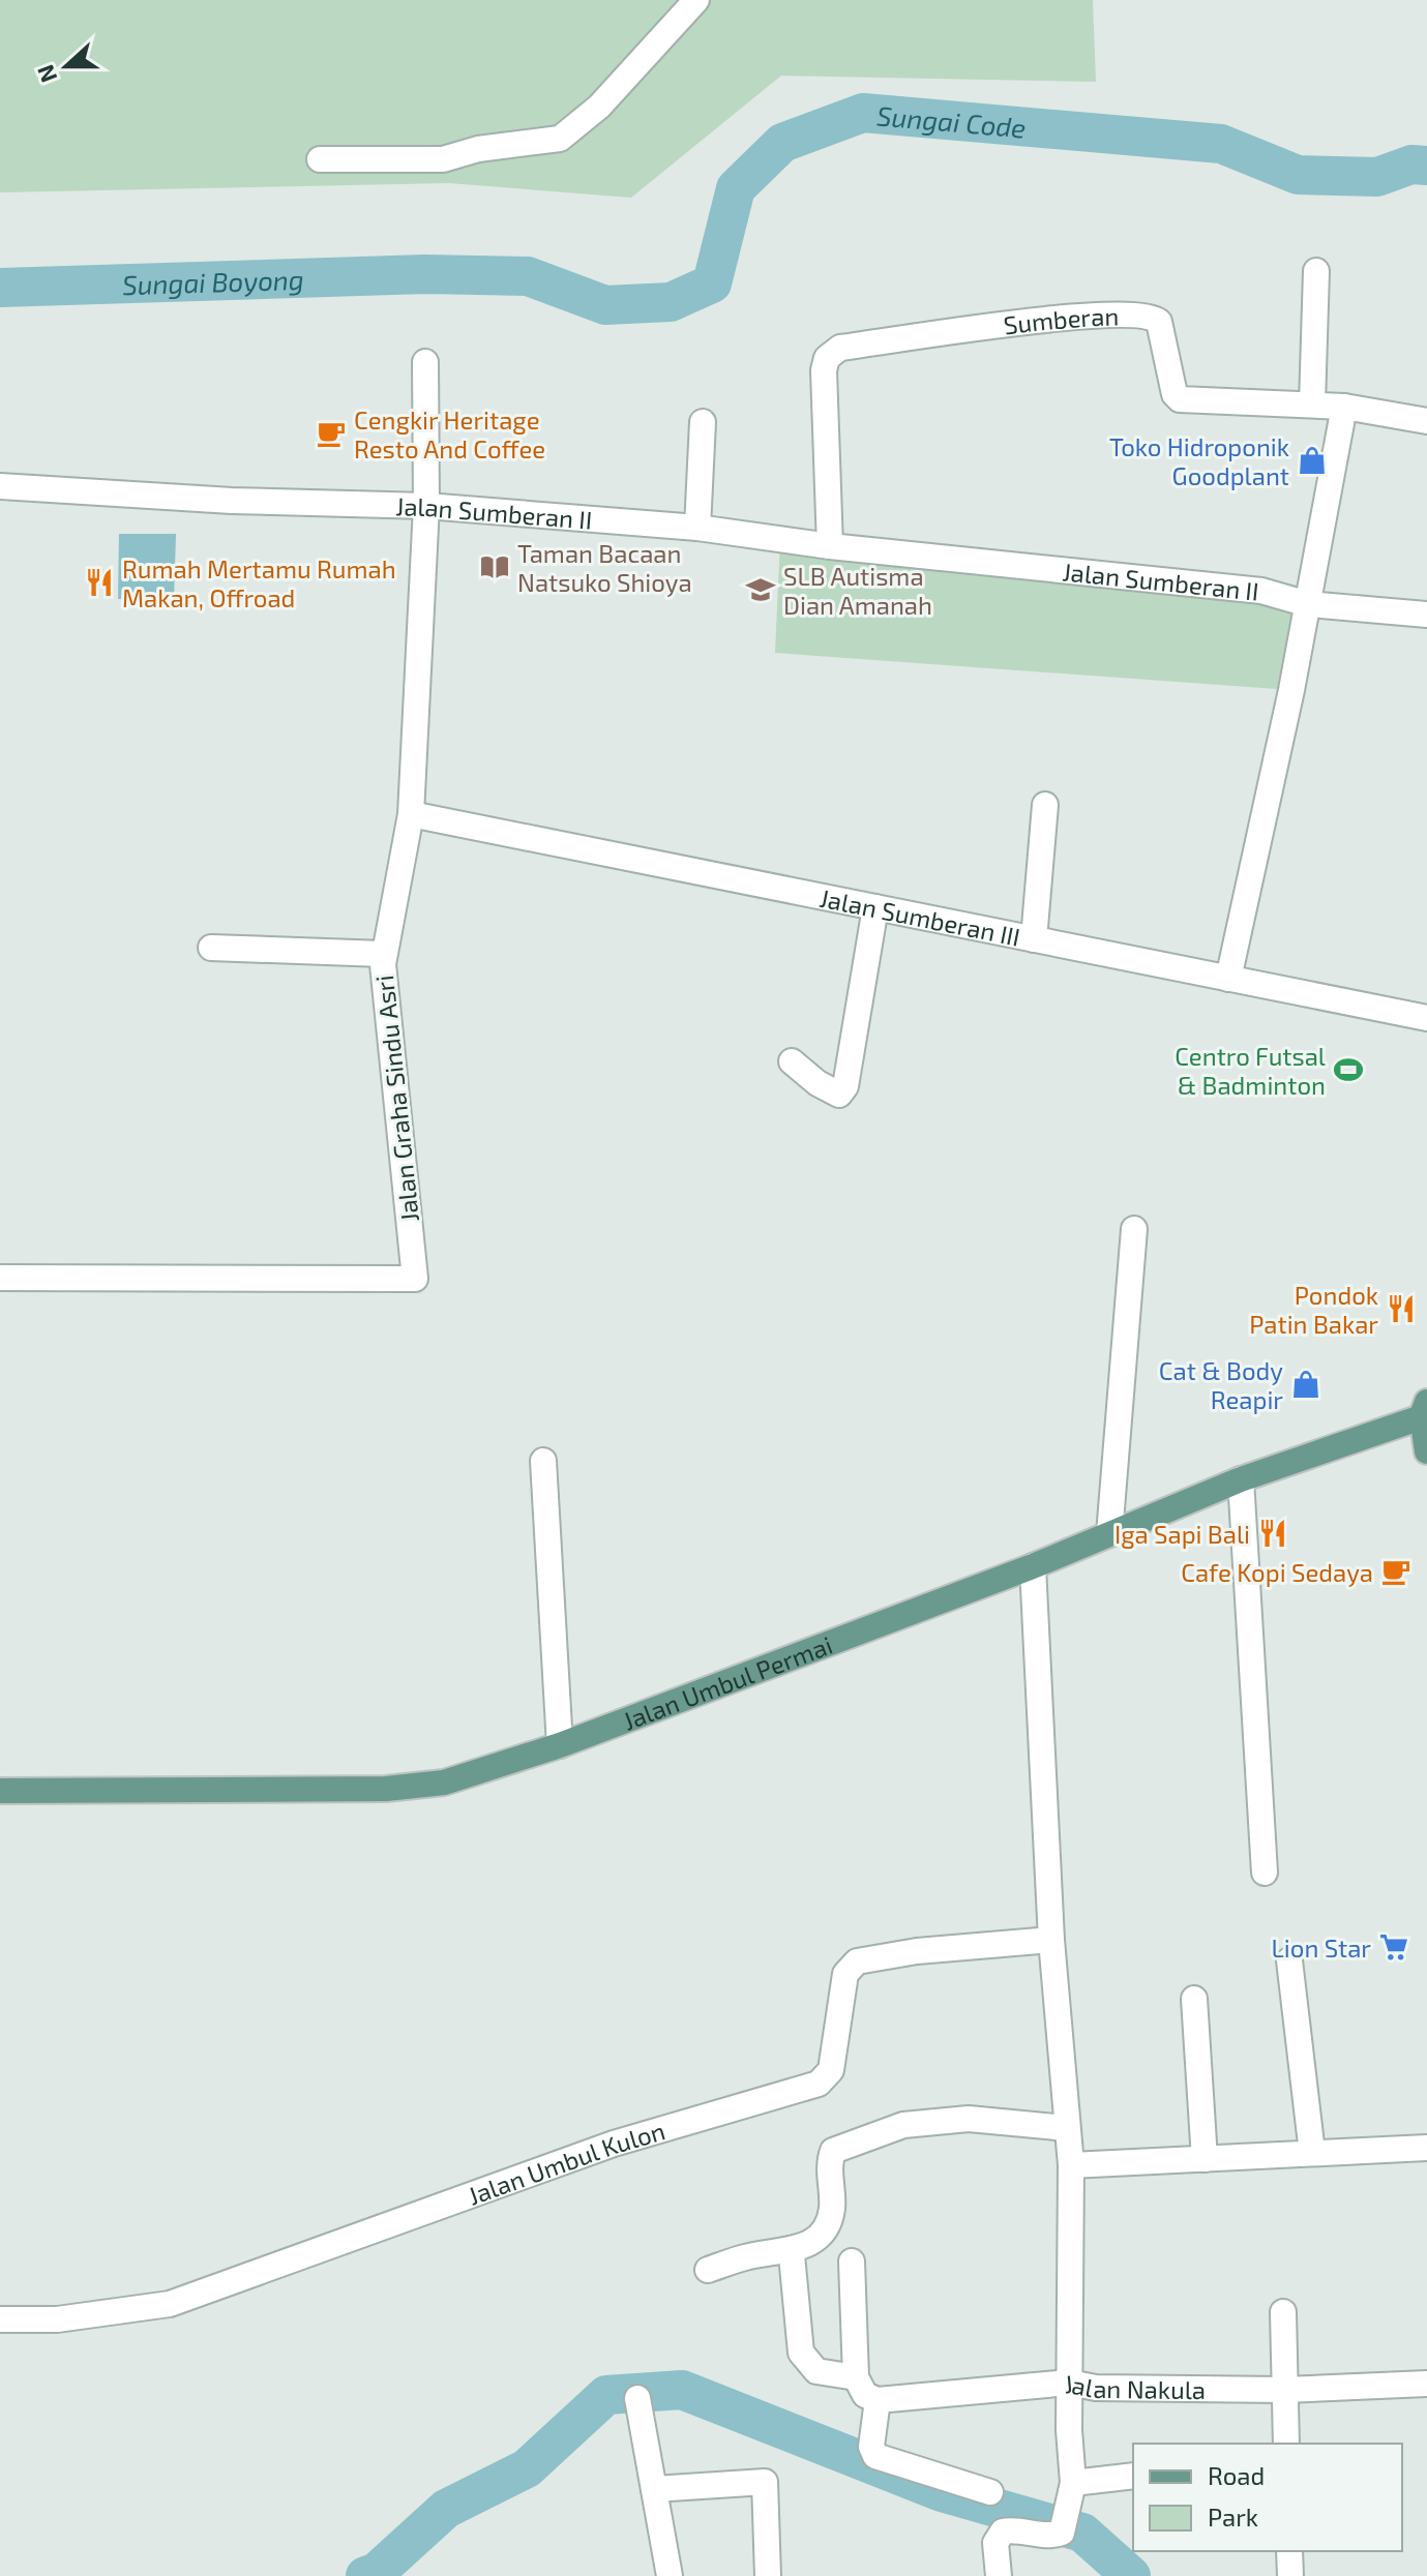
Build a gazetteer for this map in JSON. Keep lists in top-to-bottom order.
{
  "streets": {
    "main road": ["Jalan Umbul Permai"],
    "street": [
      "Sumberan",
      "Jalan Sumberan II",
      "Jalan Sumberan III",
      "Jalan Graha Sindu Asri",
      "Jalan Umbul Kulon",
      "Jalan Nakula"
    ]
  },
  "crossings": [
    ["Sumberan", "Jalan Sumberan II"],
    ["Jalan Sumberan II", "Jalan Graha Sindu Asri"],
    ["Jalan Sumberan III", "Jalan Graha Sindu Asri"]
  ],
  "water": ["Sungai Code", "Sungai Boyong"],
  "places": {
    "cafe": ["Cengkir Heritage Resto And Coffee", "Cafe Kopi Sedaya"],
    "shop": ["Toko Hidroponik Goodplant", "Cat & Body Reapir"],
    "library": ["Taman Bacaan Natsuko Shioya"],
    "restaurant": ["Rumah Mertamu Rumah Makan, Offroad", "Pondok Patin Bakar", "Iga Sapi Bali"],
    "school or university": ["SLB Autisma Dian Amanah"],
    "sports": ["Centro Futsal & Badminton"],
    "supermarket": ["Lion Star"]
  },
  "legend": ["Road", "Park"],
  "north": "left"
}
